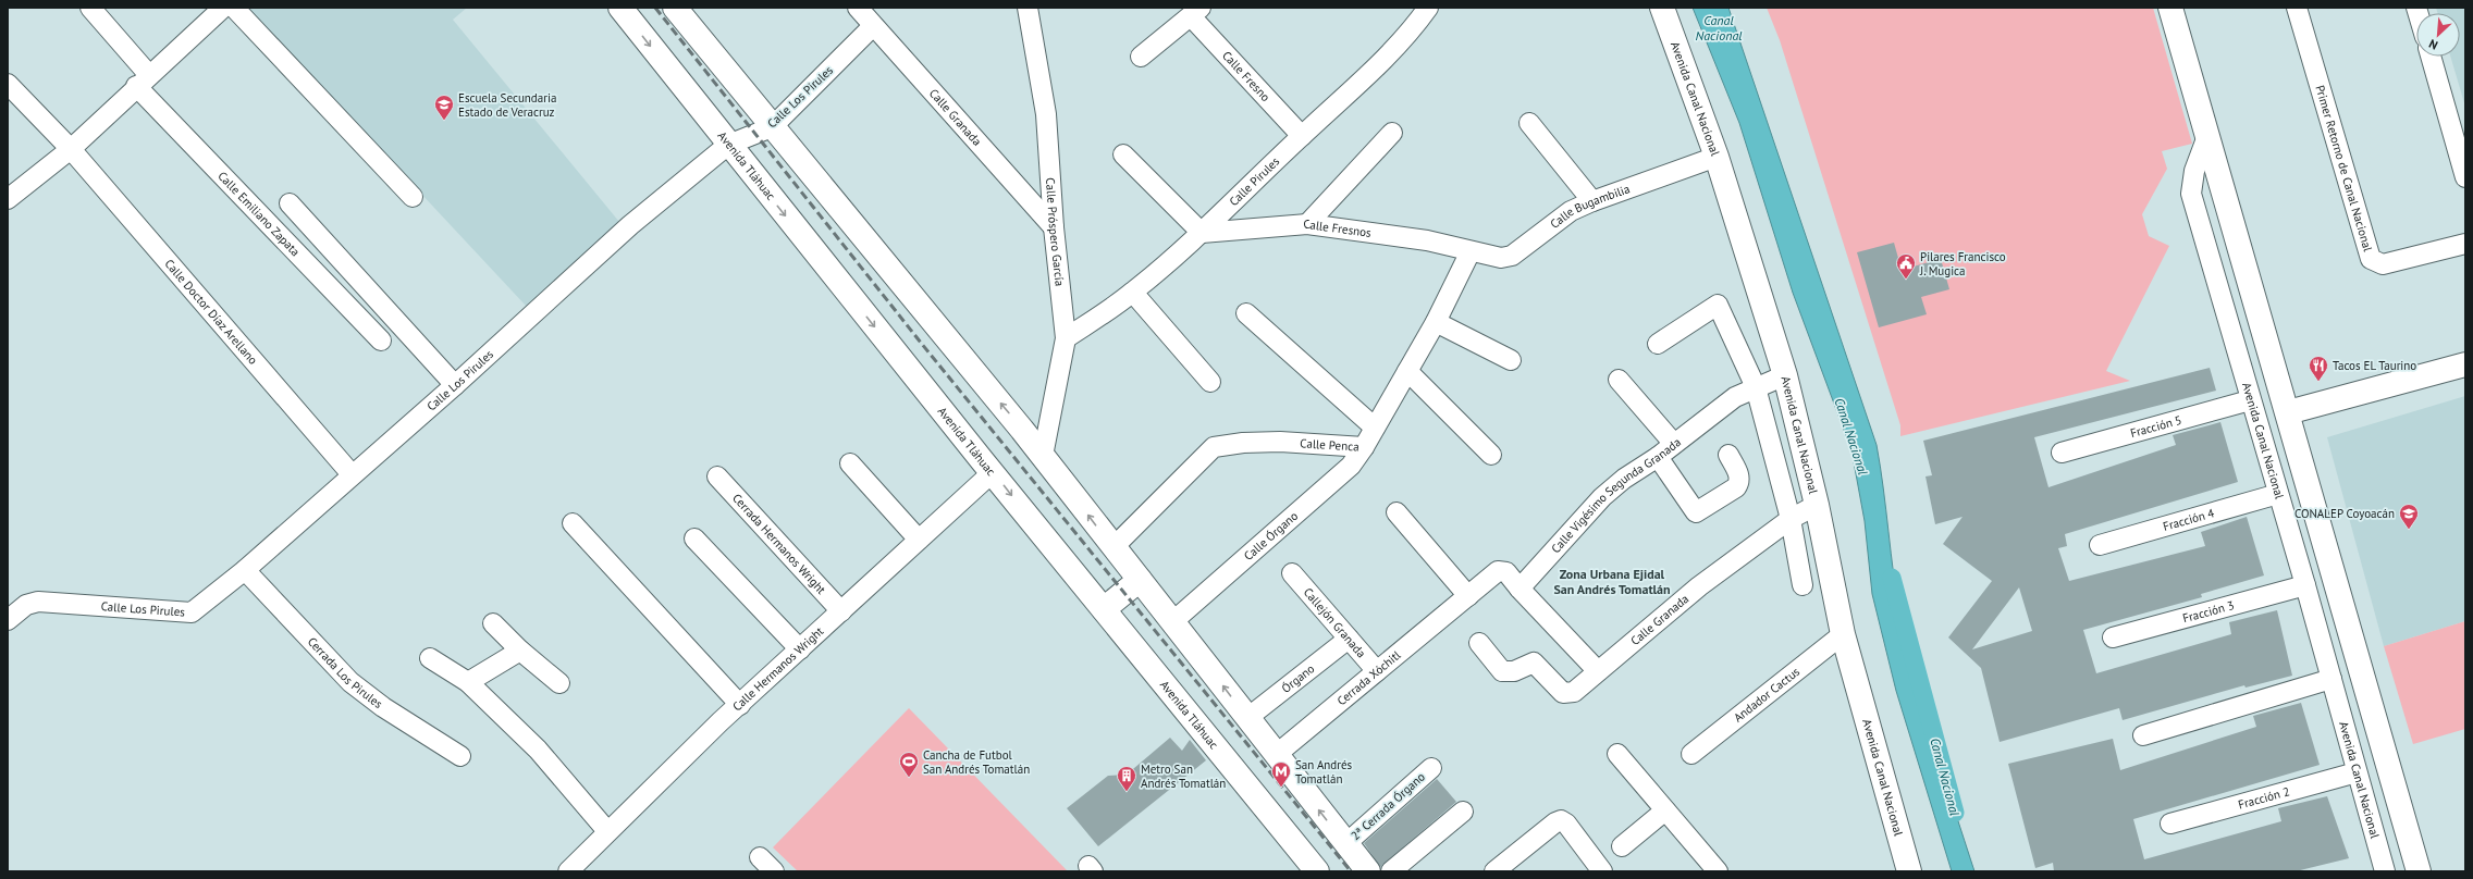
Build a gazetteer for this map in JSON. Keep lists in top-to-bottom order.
{
  "streets": {
    "main road": ["Avenida Canal Nacional", "Avenida Tláhuac"],
    "street": [
      "Calle Fresno",
      "Calle Los Pirules",
      "Calle Granada",
      "Primer Retorno de Canal Nacional",
      "Calle Pirules",
      "Calle Bugambilia",
      "Calle Emiliano Zapata",
      "Calle Fresnos",
      "Calle Próspero García",
      "Calle Doctor Díaz Arellano",
      "Fracción 5",
      "Calle Penca",
      "Calle Vigésimo Segunda Granada",
      "Fracción 4",
      "Calle Órgano",
      "Cerrada Hermanos Wright",
      "Fracción 3",
      "Callejón Granada",
      "Calle Hermanos Wright",
      "Cerrada Los Pirules",
      "Cerrada Xóchitl",
      "Órgano",
      "Andador Cactus",
      "Fracción 2",
      "2ª Cerrada Órgano"
    ]
  },
  "crossings": [
    ["Calle Fresno", "Calle Pirules"],
    ["Calle Los Pirules", "Calle Granada"],
    ["Calle Los Pirules", "Avenida Tláhuac"],
    ["Calle Los Pirules", "Calle Doctor Díaz Arellano"],
    ["Calle Los Pirules", "Cerrada Los Pirules"],
    ["Avenida Canal Nacional", "Calle Granada"],
    ["Avenida Canal Nacional", "Calle Bugambilia"],
    ["Avenida Canal Nacional", "Fracción 5"],
    ["Avenida Canal Nacional", "Calle Vigésimo Segunda Granada"],
    ["Avenida Canal Nacional", "Fracción 4"],
    ["Avenida Canal Nacional", "Fracción 3"],
    ["Avenida Canal Nacional", "Andador Cactus"],
    ["Avenida Canal Nacional", "Fracción 2"],
    ["Calle Granada", "Calle Próspero García"],
    ["Avenida Tláhuac", "Calle Hermanos Wright"],
    ["Calle Pirules", "Calle Fresnos"],
    ["Calle Pirules", "Calle Próspero García"],
    ["Calle Bugambilia", "Calle Fresnos"],
    ["Calle Bugambilia", "Calle Penca"],
    ["Calle Fresnos", "Calle Penca"],
    ["Calle Penca", "Calle Órgano"],
    ["Cerrada Hermanos Wright", "Calle Hermanos Wright"],
    ["Callejón Granada", "Cerrada Xóchitl"],
    ["Callejón Granada", "Órgano"]
  ],
  "districts": ["Zona Urbana Ejidal San Andrés Tomatlán"],
  "water": ["Canal Nacional"],
  "places": {
    "school or university": ["Escuela Secundaria Estado de Veracruz", "CONALEP Coyoacán"],
    "public building": ["Pilares Francisco J. Mugica"],
    "restaurant": ["Tacos EL Taurino"],
    "sports": ["Cancha de Futbol San Andrés Tomatlán"],
    "metro station": ["San Andrés Tomatlán"],
    "building": ["Metro San Andrés Tomatlán"]
  },
  "north": "bottom left"
}
